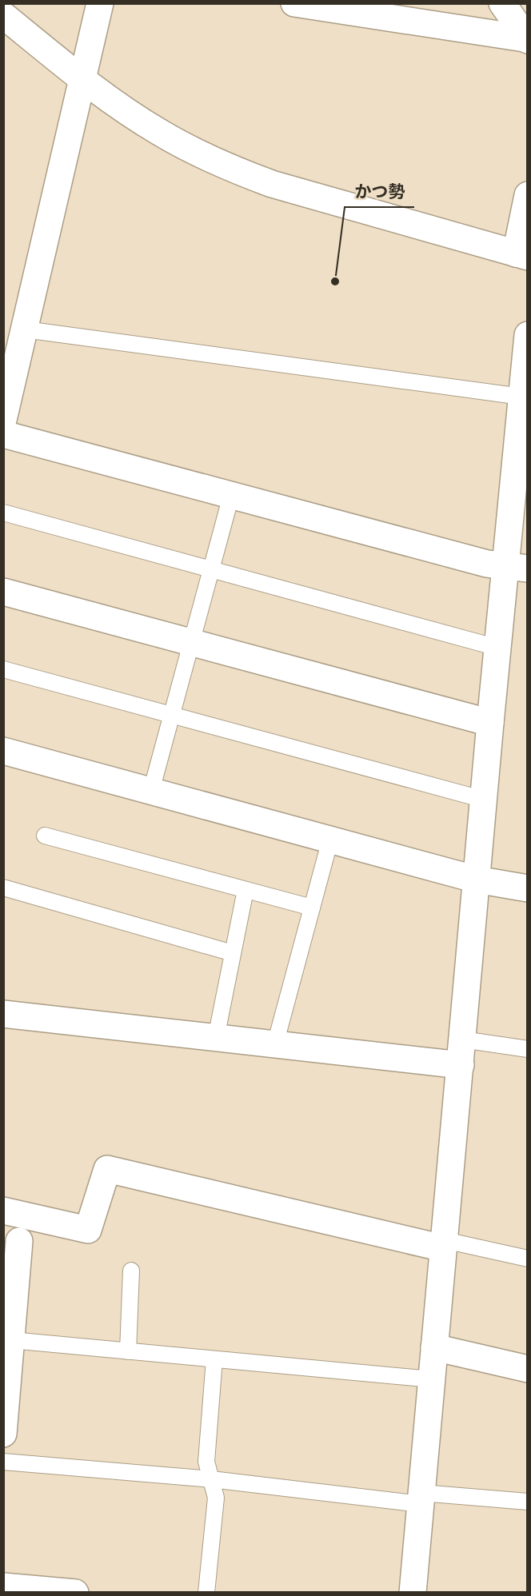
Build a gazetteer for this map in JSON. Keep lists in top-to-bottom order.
{
  "places": ["かつ勢"]
}
